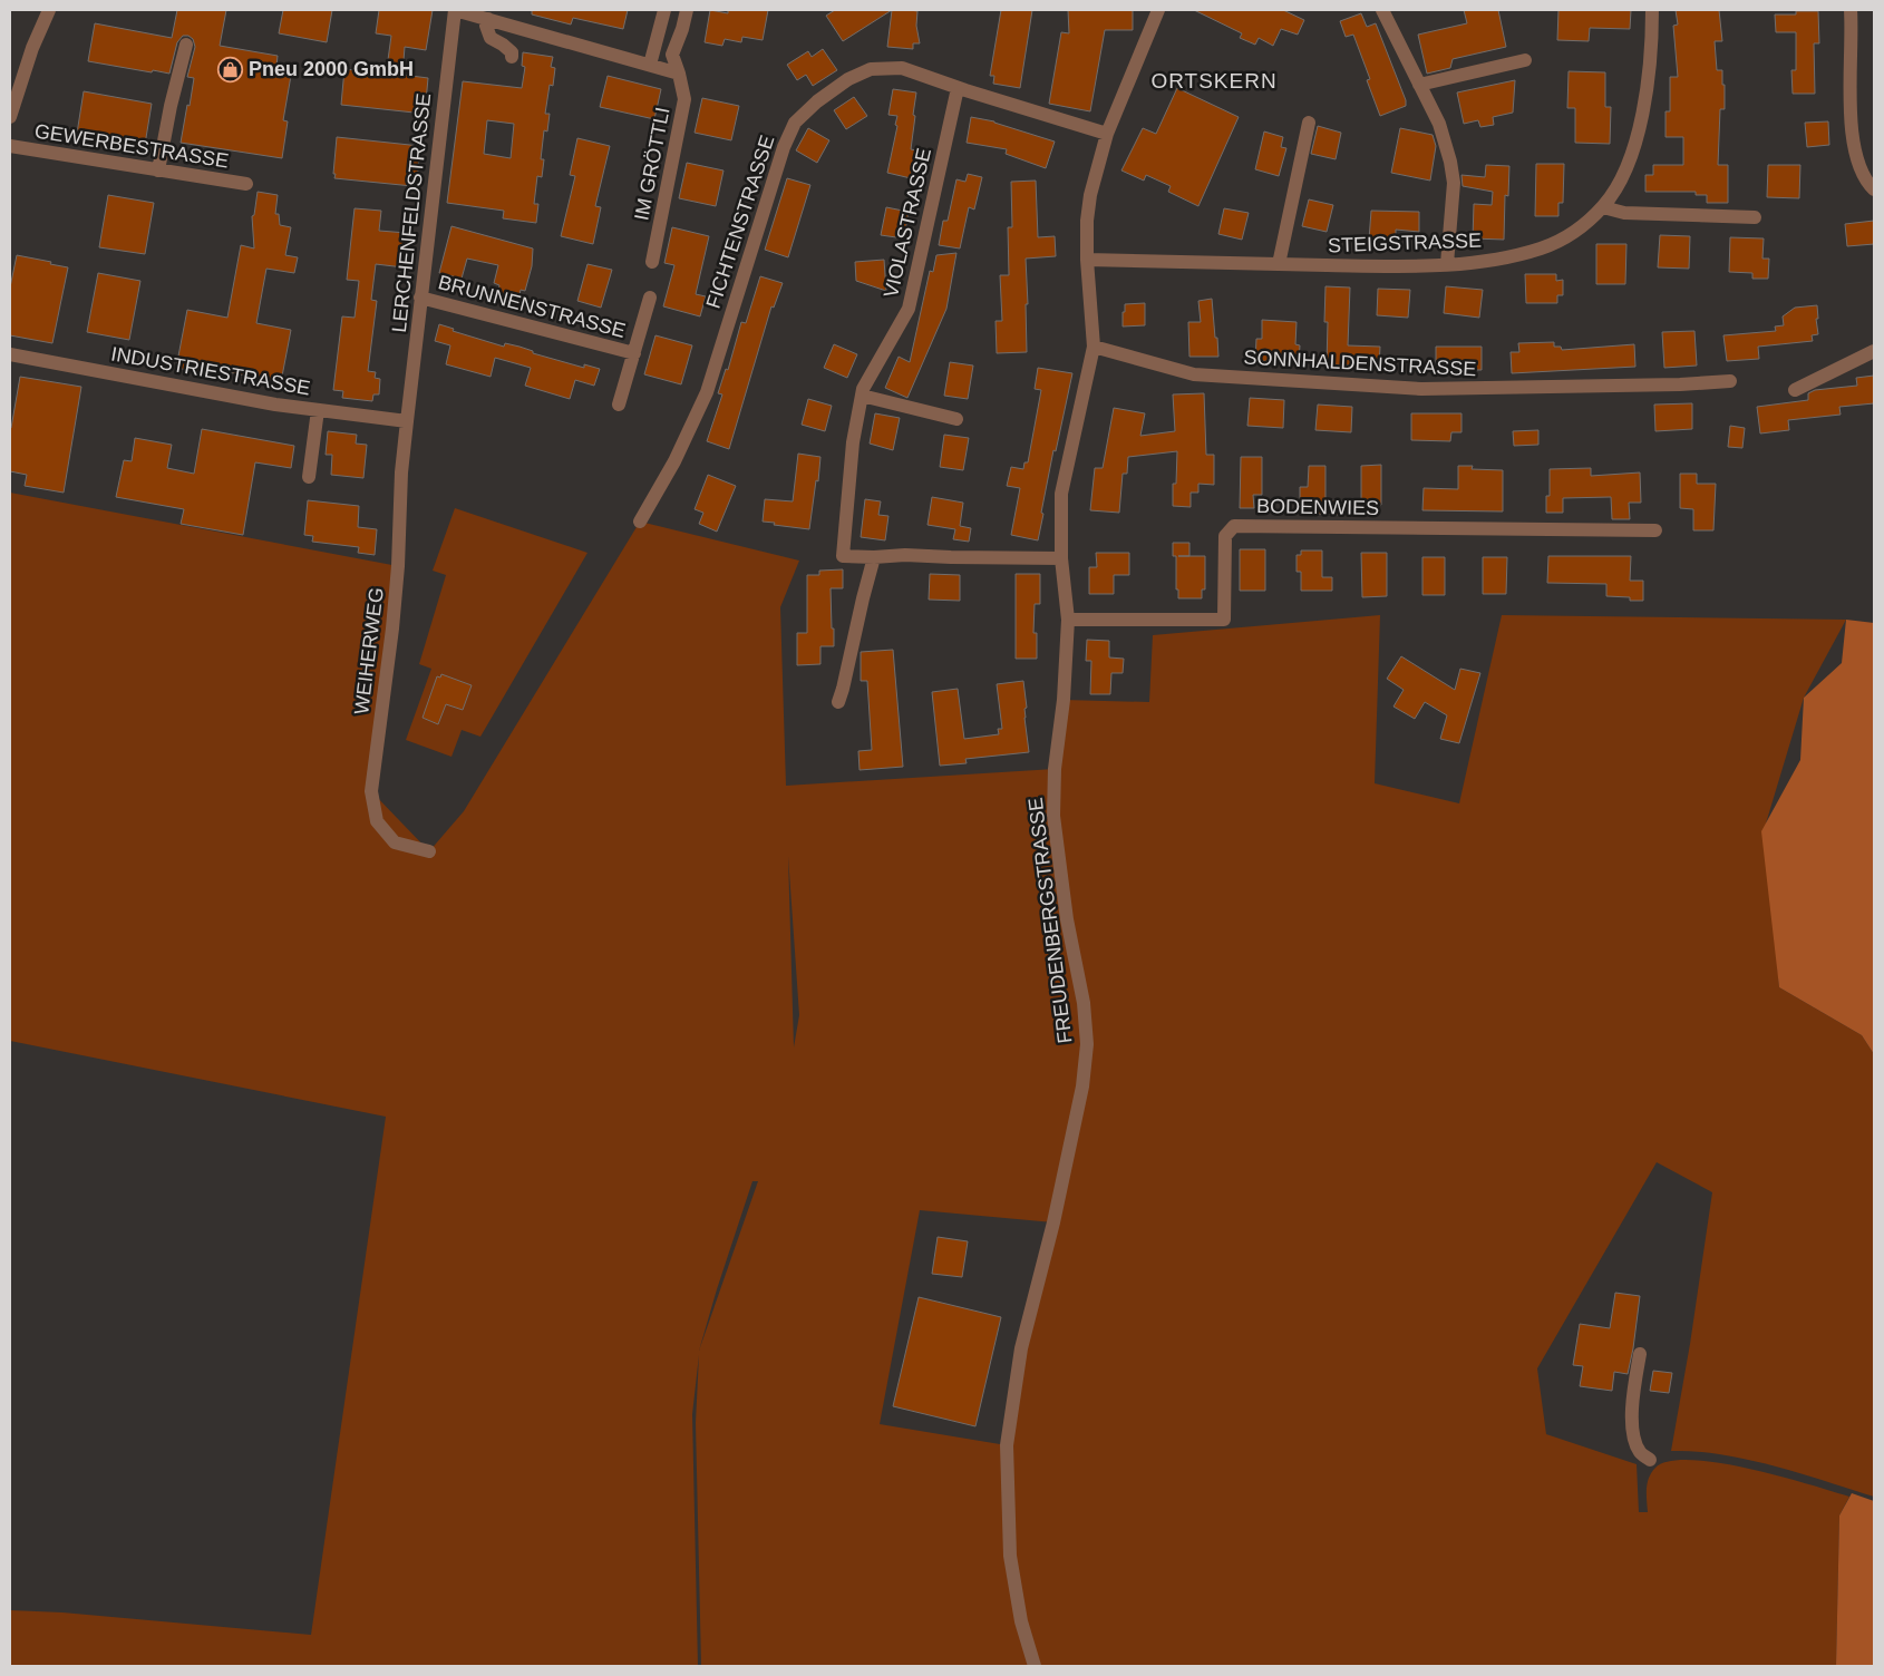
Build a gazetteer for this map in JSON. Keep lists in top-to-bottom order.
{
  "streets": {
    "street": [
      "GEWERBESTRASSE",
      "IM GRÖTTLI",
      "LERCHENFELDSTRASSE",
      "FICHTENSTRASSE",
      "VIOLASTRASSE",
      "STEIGSTRASSE",
      "BRUNNENSTRASSE",
      "SONNHALDENSTRASSE",
      "INDUSTRIESTRASSE",
      "BODENWIES",
      "WEIHERWEG",
      "FREUDENBERGSTRASSE"
    ]
  },
  "crossings": [
    ["LERCHENFELDSTRASSE", "BRUNNENSTRASSE"],
    ["LERCHENFELDSTRASSE", "INDUSTRIESTRASSE"],
    ["LERCHENFELDSTRASSE", "WEIHERWEG"],
    ["FICHTENSTRASSE", "VIOLASTRASSE"],
    ["FICHTENSTRASSE", "FREUDENBERGSTRASSE"],
    ["STEIGSTRASSE", "FREUDENBERGSTRASSE"],
    ["SONNHALDENSTRASSE", "FREUDENBERGSTRASSE"],
    ["INDUSTRIESTRASSE", "WEIHERWEG"],
    ["BODENWIES", "FREUDENBERGSTRASSE"]
  ],
  "districts": ["ORTSKERN"],
  "places": {
    "shop": ["Pneu 2000 GmbH"]
  }
}
